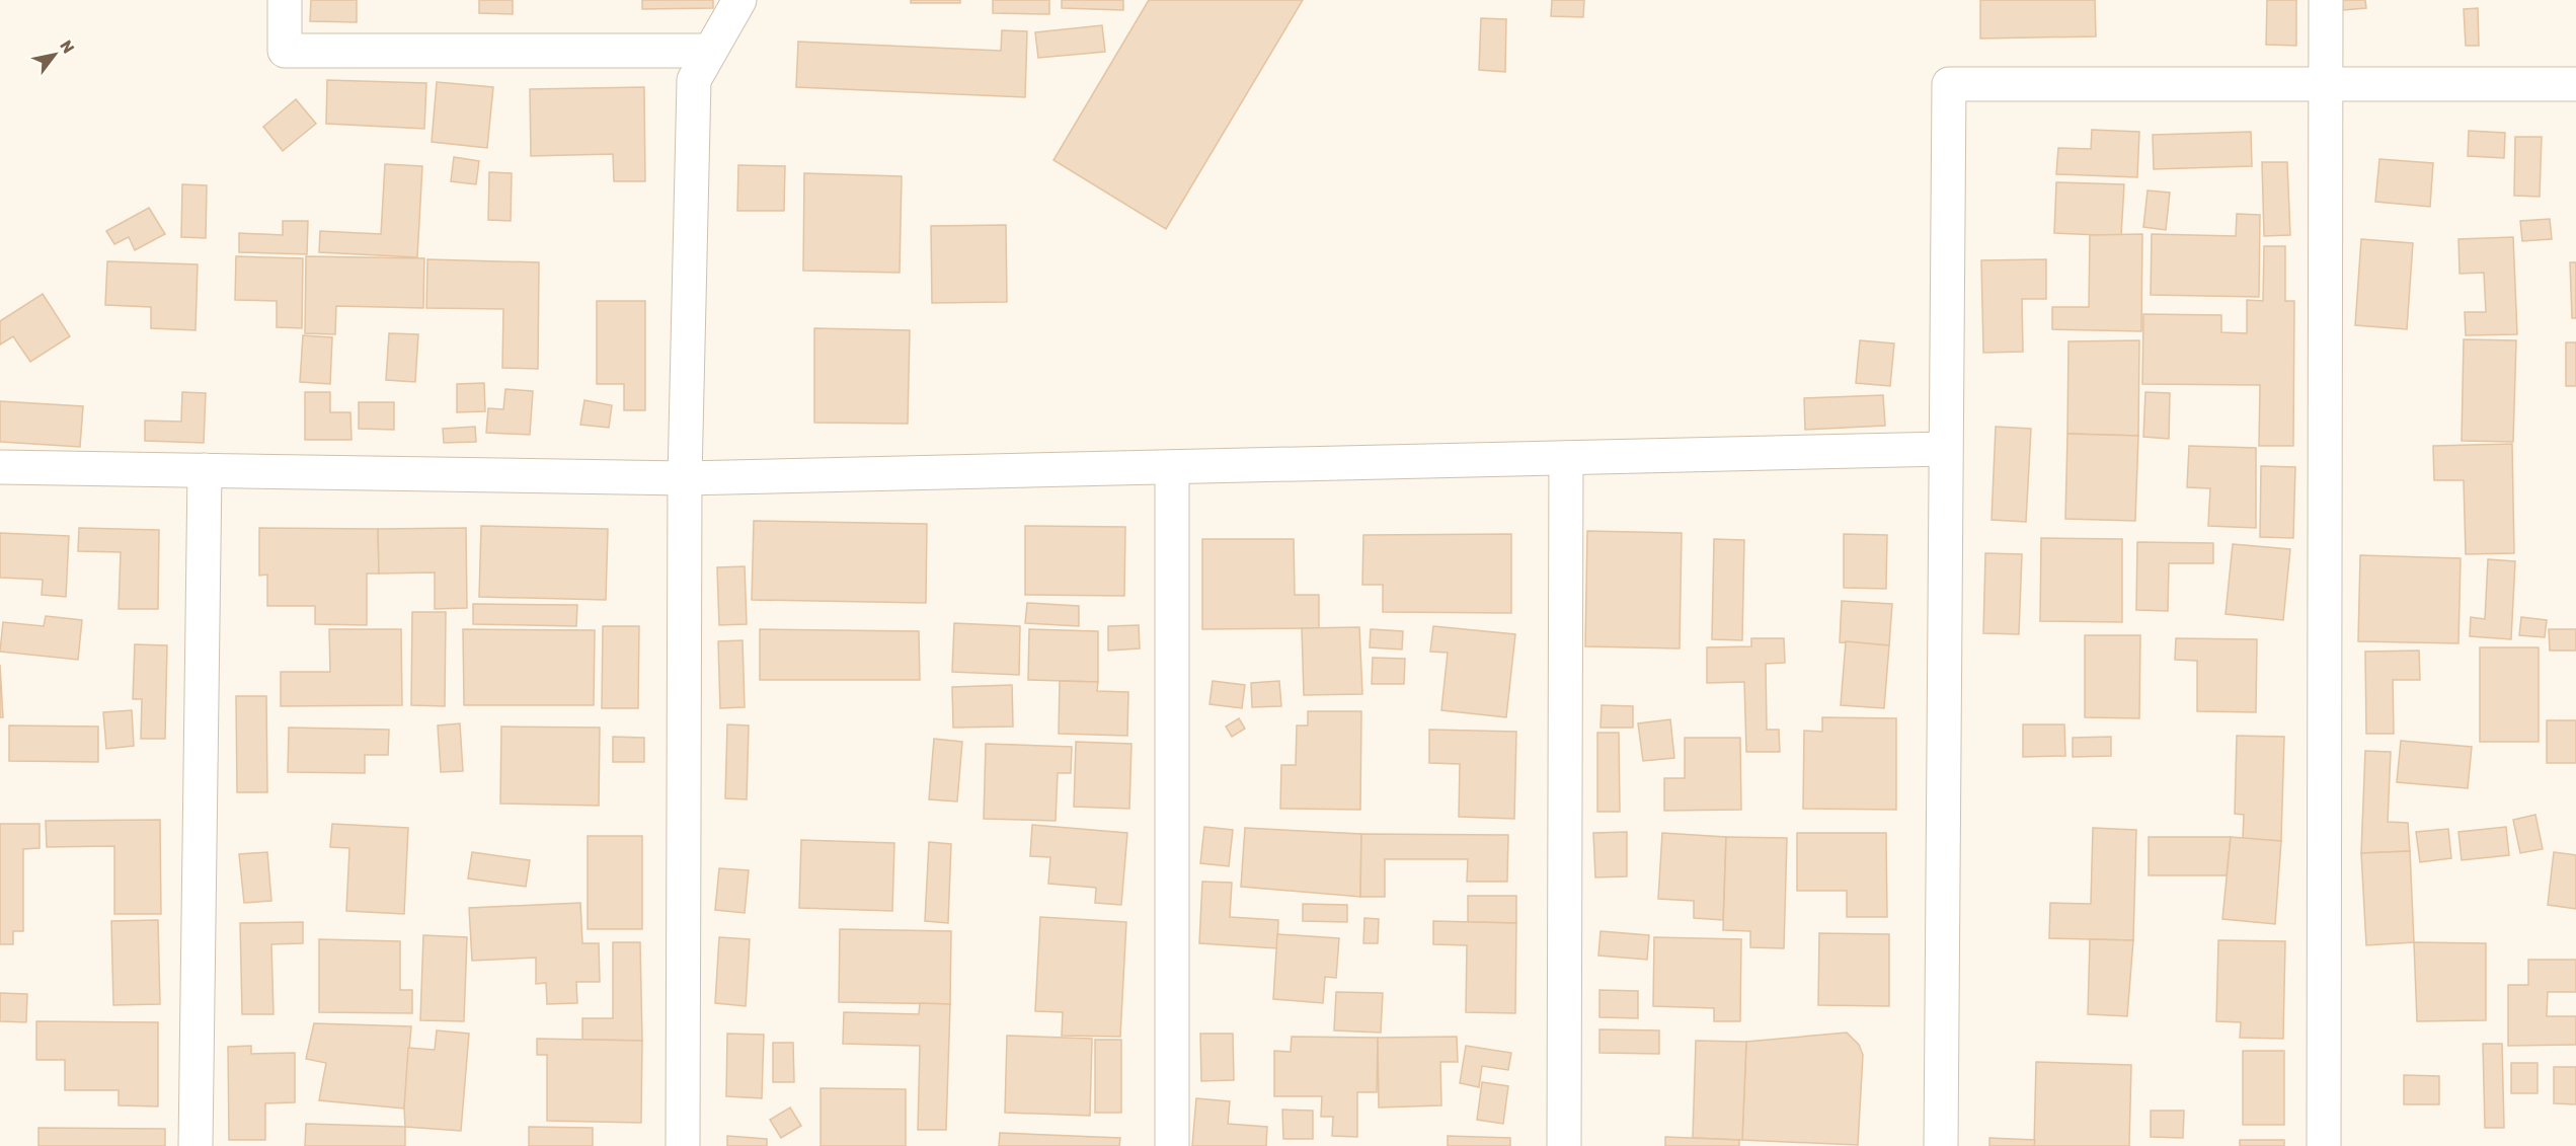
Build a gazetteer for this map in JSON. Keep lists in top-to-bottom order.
{
  "north": "top right"
}
